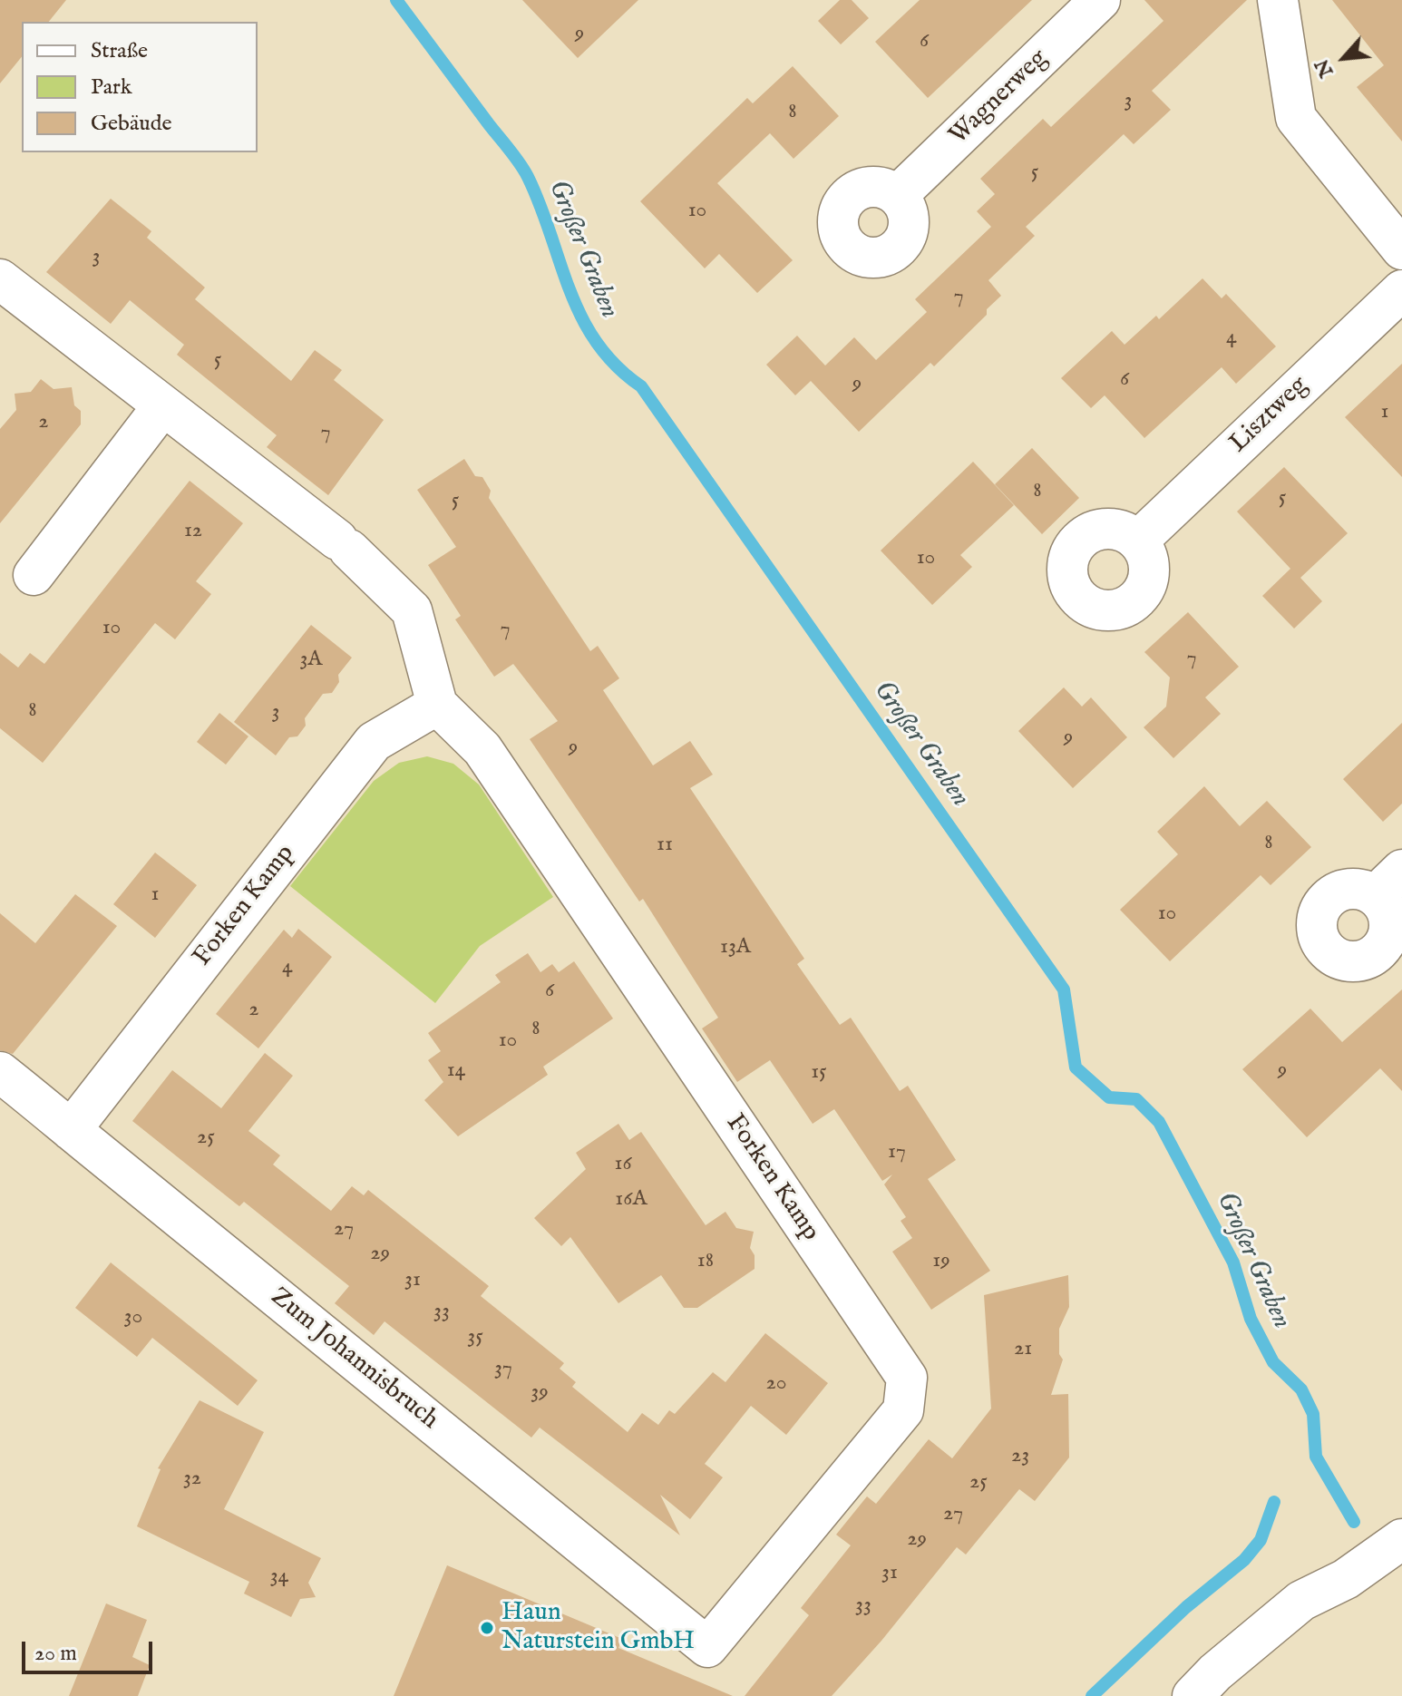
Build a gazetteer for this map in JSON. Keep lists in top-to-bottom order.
{
  "streets": {
    "street": [
      "Wagnerweg",
      "Lisztweg",
      "Forken Kamp",
      "Zum Johannisbruch"
    ]
  },
  "crossings": [
    ["Forken Kamp", "Zum Johannisbruch"]
  ],
  "water": ["Großer Graben"],
  "places": ["Haun Naturstein GmbH"],
  "house_numbers": [
    "9",
    "6",
    "3",
    "8",
    "5",
    "10",
    "3",
    "7",
    "4",
    "5",
    "6",
    "9",
    "1",
    "2",
    "7",
    "8",
    "5",
    "5",
    "12",
    "10",
    "10",
    "7",
    "7",
    "3A",
    "8",
    "3",
    "9",
    "9",
    "8",
    "11",
    "1",
    "10",
    "13A",
    "4",
    "6",
    "2",
    "8",
    "10",
    "14",
    "9",
    "15",
    "25",
    "17",
    "16",
    "16A",
    "27",
    "29",
    "18",
    "19",
    "31",
    "33",
    "30",
    "35",
    "21",
    "37",
    "20",
    "39",
    "23",
    "32",
    "25",
    "27",
    "29",
    "31",
    "34",
    "33"
  ],
  "legend": ["Straße", "Park", "Gebäude"],
  "scale_bar": "20 m",
  "north": "bottom left"
}
